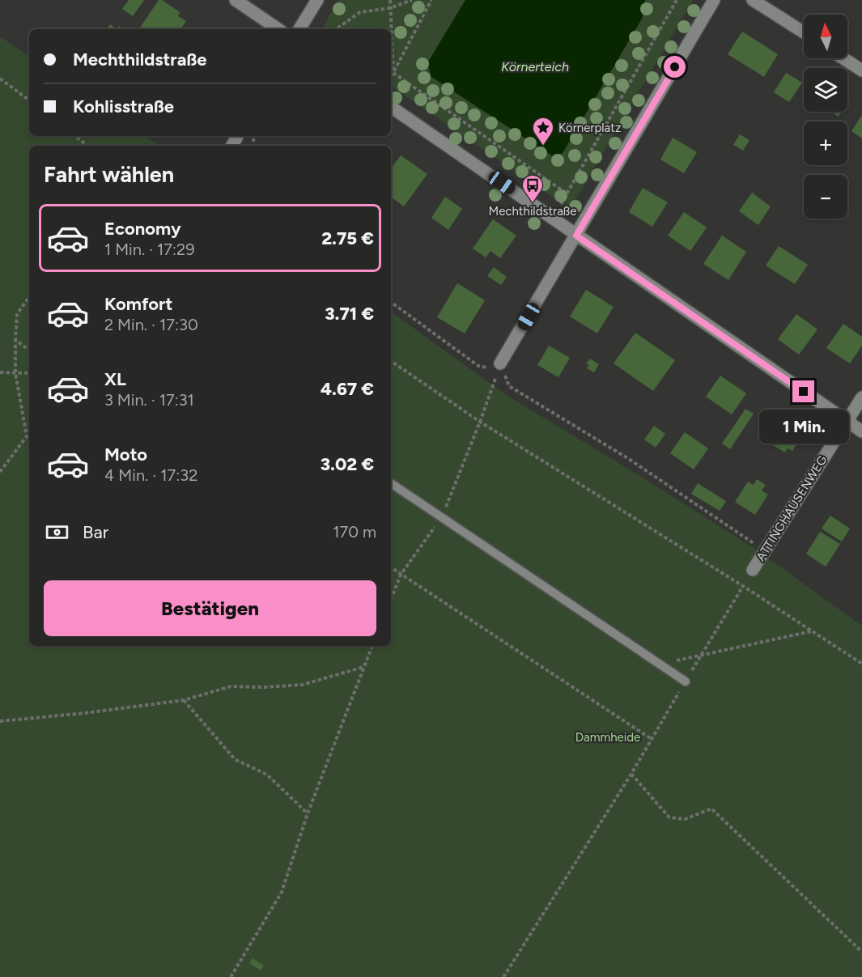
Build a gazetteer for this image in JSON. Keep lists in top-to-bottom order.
{
  "streets": {
    "street": ["ATTINGHAUSENWEG"]
  },
  "water": ["Körnerteich"],
  "parks": ["Dammheide"],
  "places": {
    "place": ["Körnerplatz"],
    "bus stop": ["Mechthildstraße"]
  },
  "north": "top",
  "page": {
    "map_buttons": ["+", "−"],
    "banner": ["Mechthildstraße", "Kohlisstraße"],
    "heading": "Fahrt wählen",
    "list": [
      {
        "name": "Economy",
        "note": "1 Min. · 17:29",
        "value": "2.75 €"
      },
      {
        "name": "Komfort",
        "note": "2 Min. · 17:30",
        "value": "3.71 €"
      },
      {
        "name": "XL",
        "note": "3 Min. · 17:31",
        "value": "4.67 €"
      },
      {
        "name": "Moto",
        "note": "4 Min. · 17:32",
        "value": "3.02 €"
      }
    ],
    "bubble": "1 Min.",
    "pay": ["Bar", "170 m"],
    "buttons": "Bestätigen"
  }
}
